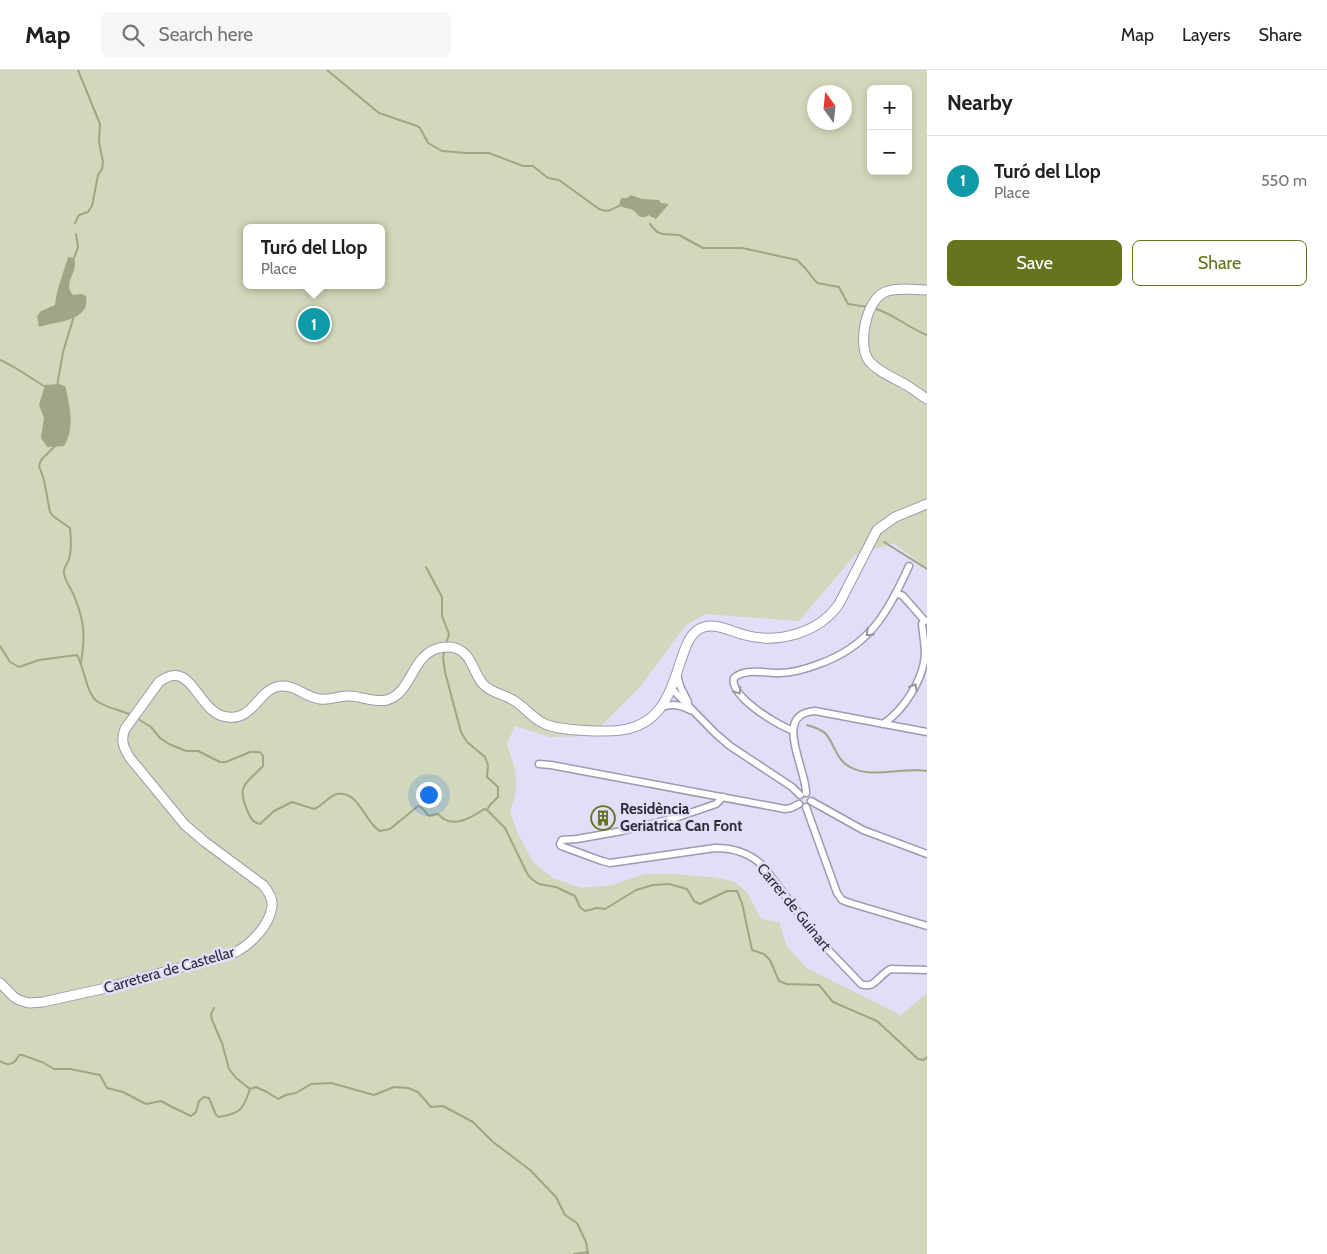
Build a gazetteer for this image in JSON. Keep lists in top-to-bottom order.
{
  "streets": {
    "street": ["Carrer de Guinart", "Carretera de Castellar"]
  },
  "places": {
    "building": ["Residència Geriatrica Can Font"]
  },
  "north": "top",
  "page": {
    "header": "Map",
    "search": "Search here",
    "nav": ["Map", "Layers", "Share"],
    "heading": "Nearby",
    "map_buttons": ["+", "−"],
    "list": [
      {
        "mark": "1",
        "name": "Turó del Llop",
        "note": "Place",
        "value": "550 m"
      }
    ],
    "popup": ["Turó del Llop", "Place"],
    "buttons": ["Save", "Share"],
    "pins": "1"
  }
}
